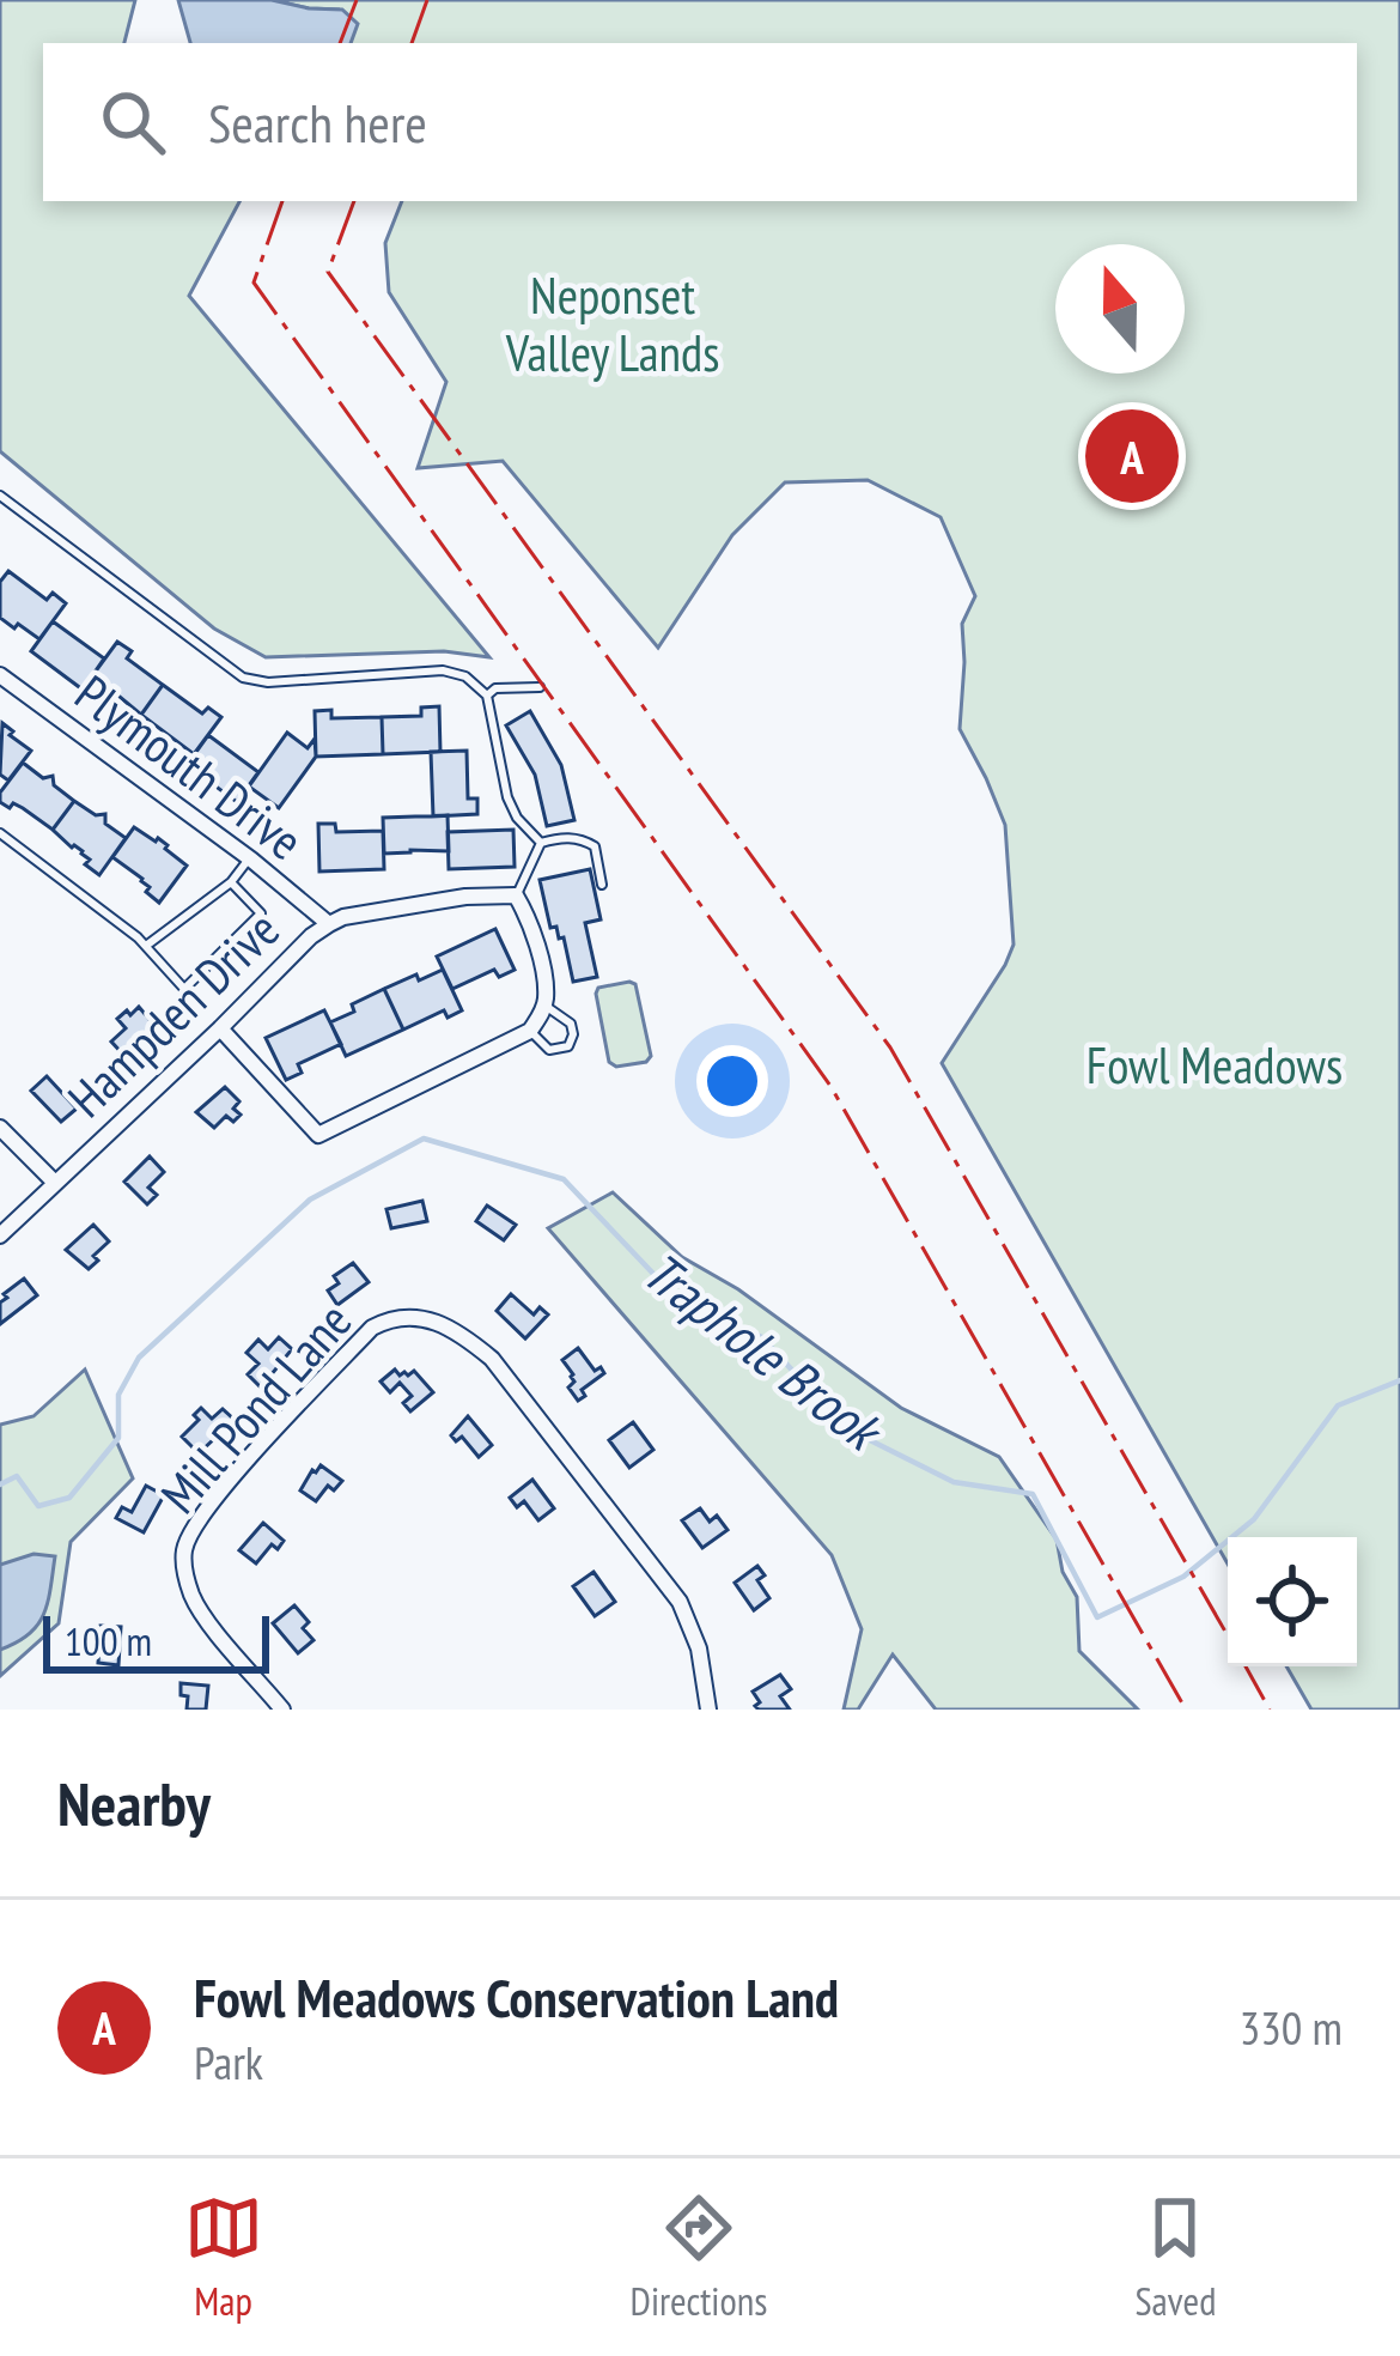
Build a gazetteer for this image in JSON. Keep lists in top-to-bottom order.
{
  "streets": {
    "street": ["Plymouth Drive", "Hampden Drive", "Mill Pond Lane"]
  },
  "crossings": [
    ["Plymouth Drive", "Hampden Drive"]
  ],
  "water": ["Traphole Brook"],
  "parks": ["Neponset Valley Lands", "Fowl Meadows"],
  "scale_bar": "100 m",
  "north": "top",
  "page": {
    "search": "Search here",
    "pins": "A",
    "scale": "100 m",
    "heading": "Nearby",
    "list": [
      {
        "mark": "A",
        "name": "Fowl Meadows Conservation Land",
        "note": "Park",
        "value": "330 m"
      }
    ],
    "nav": ["Map", "Directions", "Saved"]
  }
}
